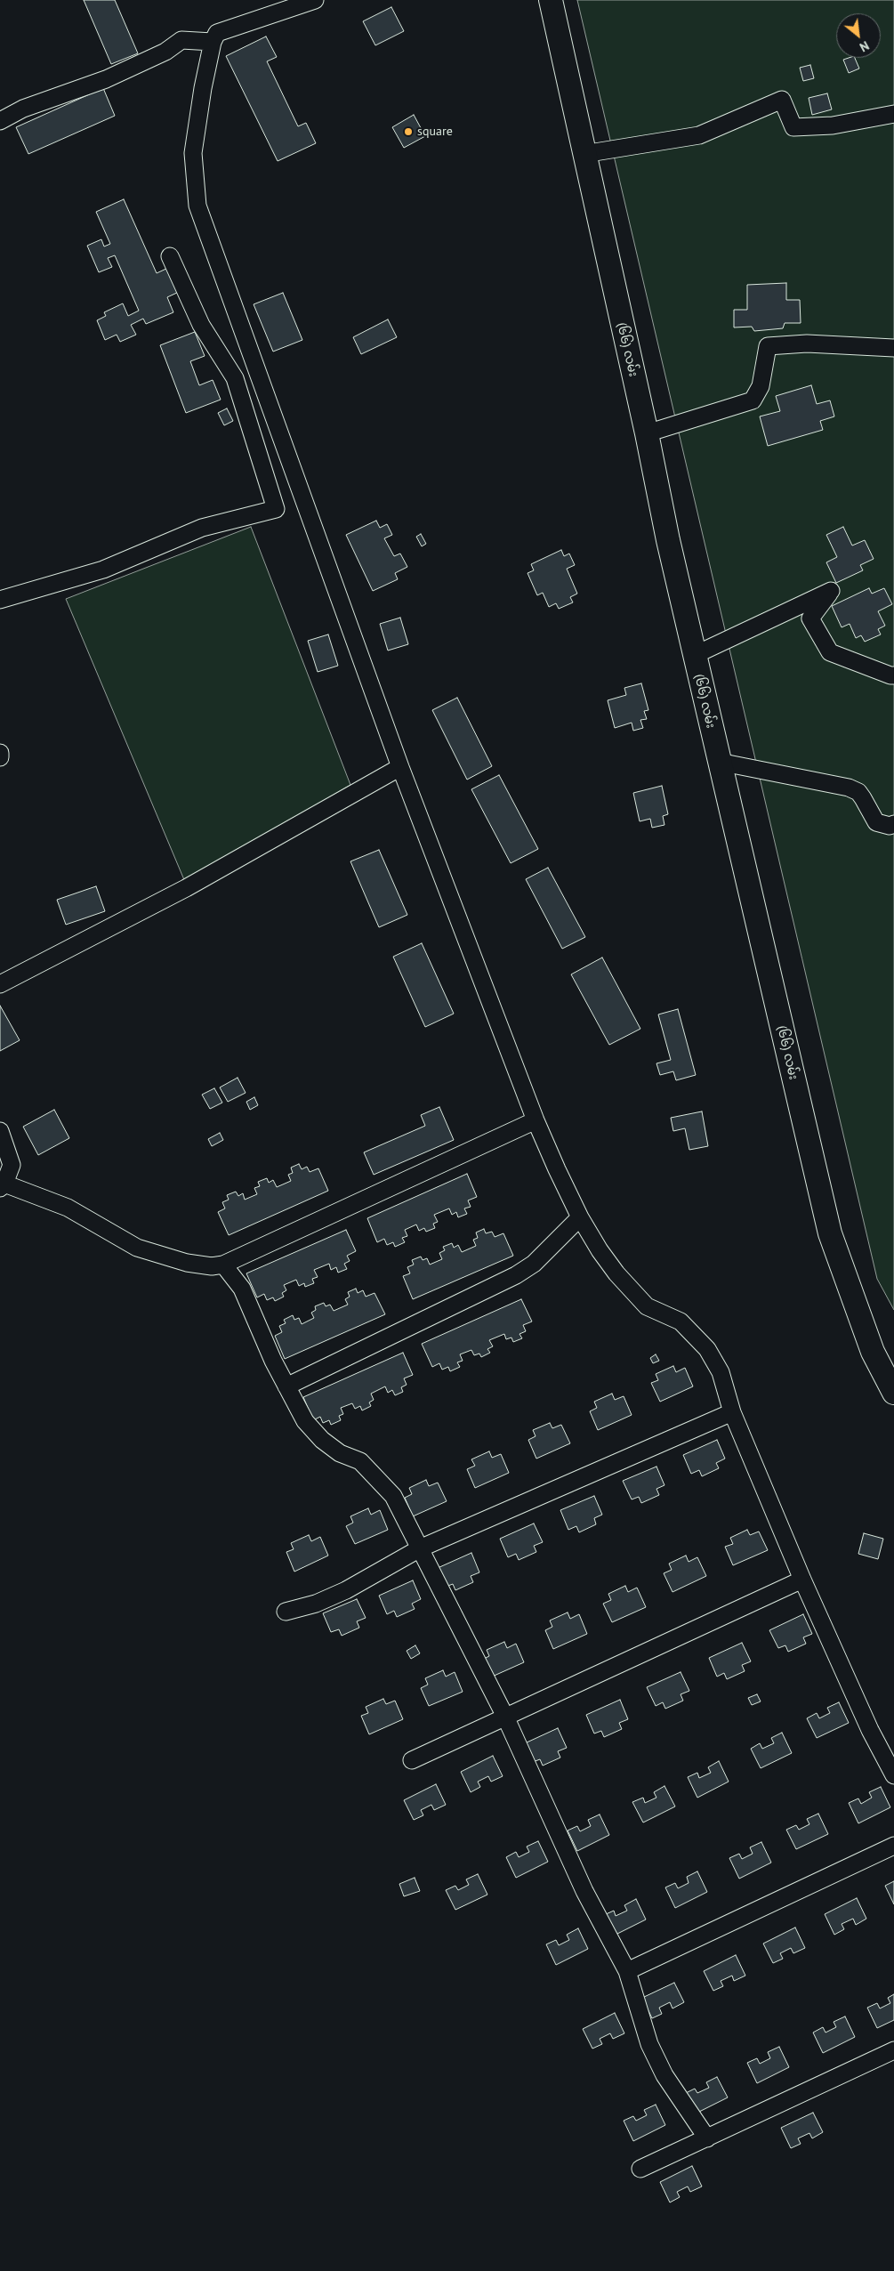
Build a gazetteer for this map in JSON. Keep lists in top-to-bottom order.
{
  "streets": {
    "street": ["(၆၆) လမ်း"]
  },
  "places": ["square"],
  "north": "bottom right"
}
